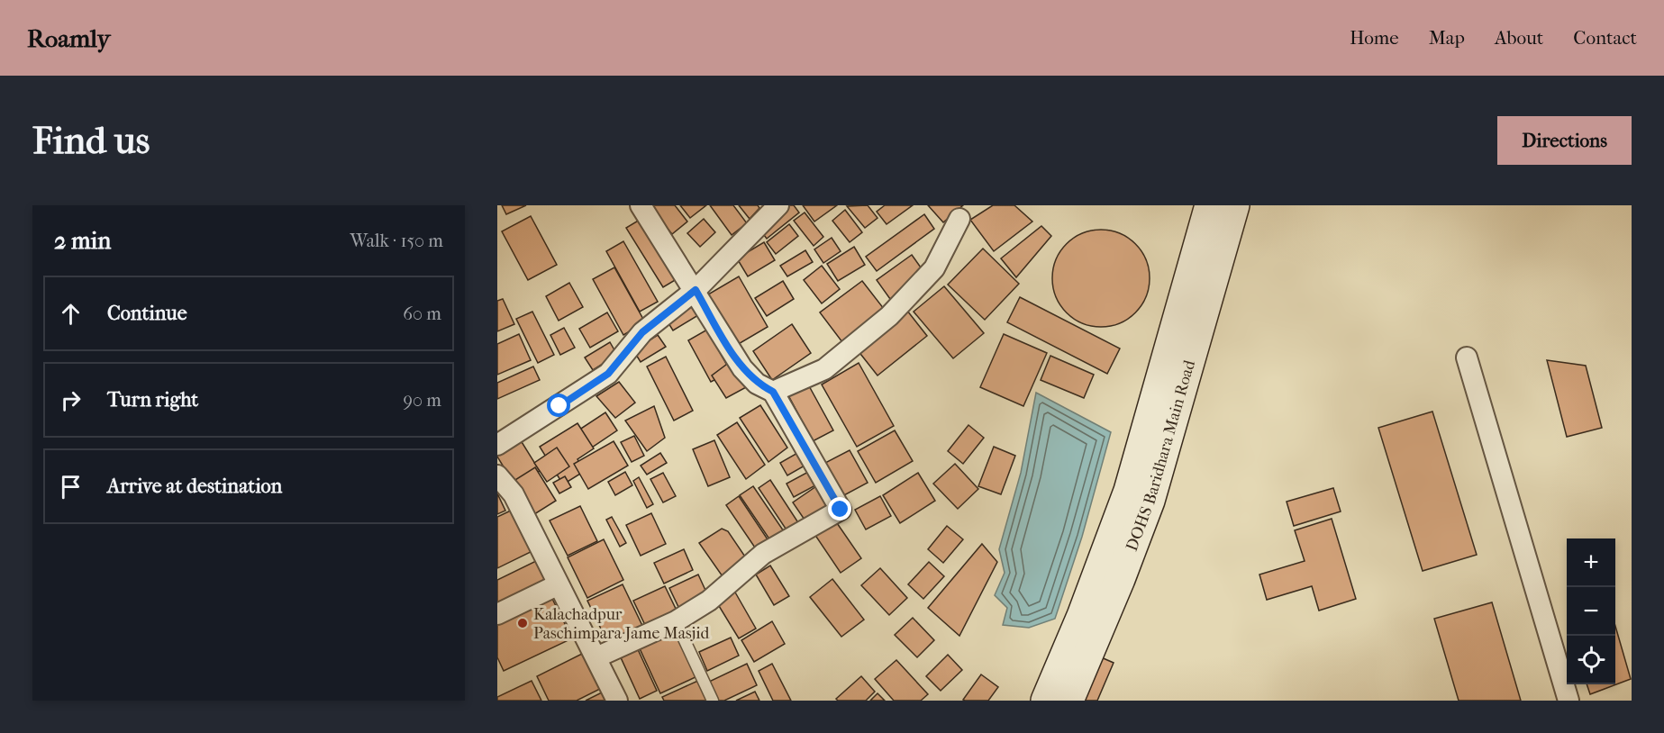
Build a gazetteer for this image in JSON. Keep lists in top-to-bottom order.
{
  "streets": {
    "street": ["DOHS Baridhara Main Road"]
  },
  "places": ["Kalachadpur Paschimpara Jame Masjid"],
  "page": {
    "header": "Roamly",
    "nav": [
      "Home",
      "Map",
      "About",
      "Contact"
    ],
    "buttons": "Directions",
    "title": "Find us",
    "heading": ["2 min", "Walk · 150 m"],
    "list": [
      ["Continue", "60 m"],
      ["Turn right", "90 m"],
      "Arrive at destination"
    ],
    "map_buttons": ["+", "−"]
  }
}
